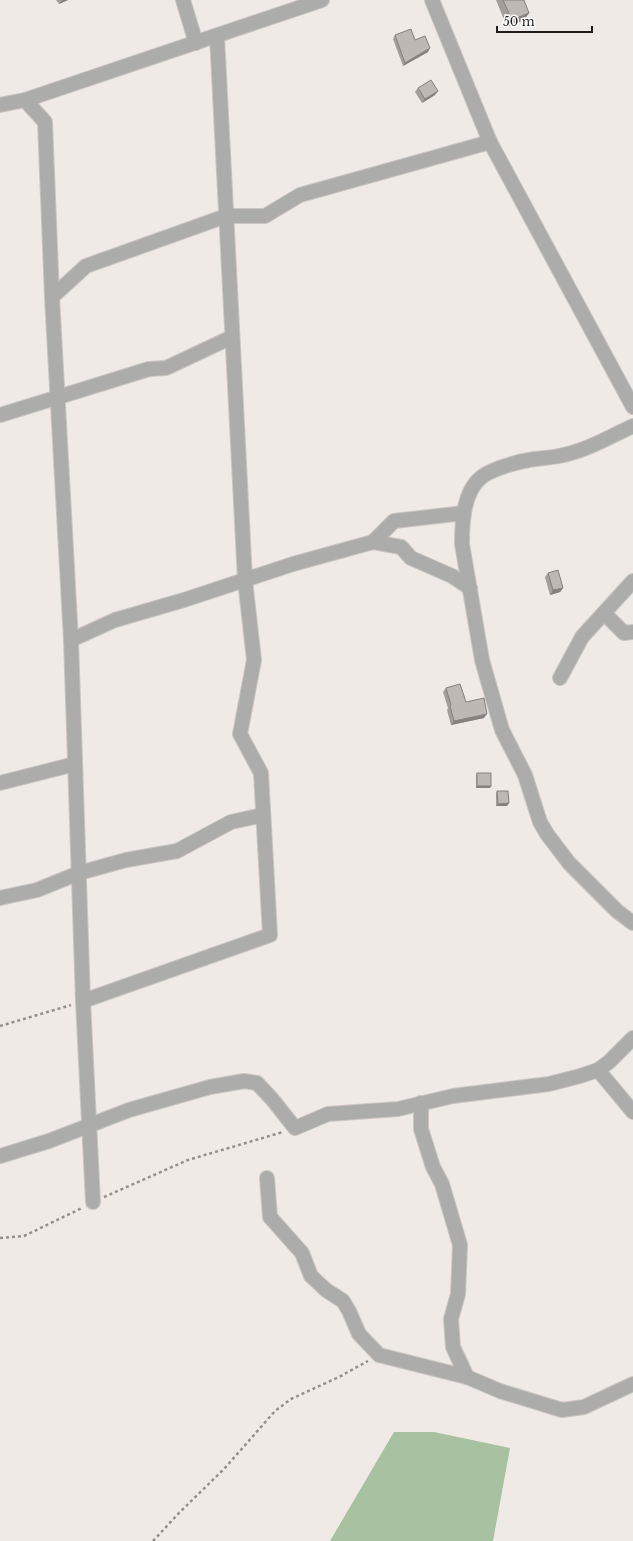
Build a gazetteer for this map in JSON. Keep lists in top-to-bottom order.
{
  "scale_bar": "50 m"
}
